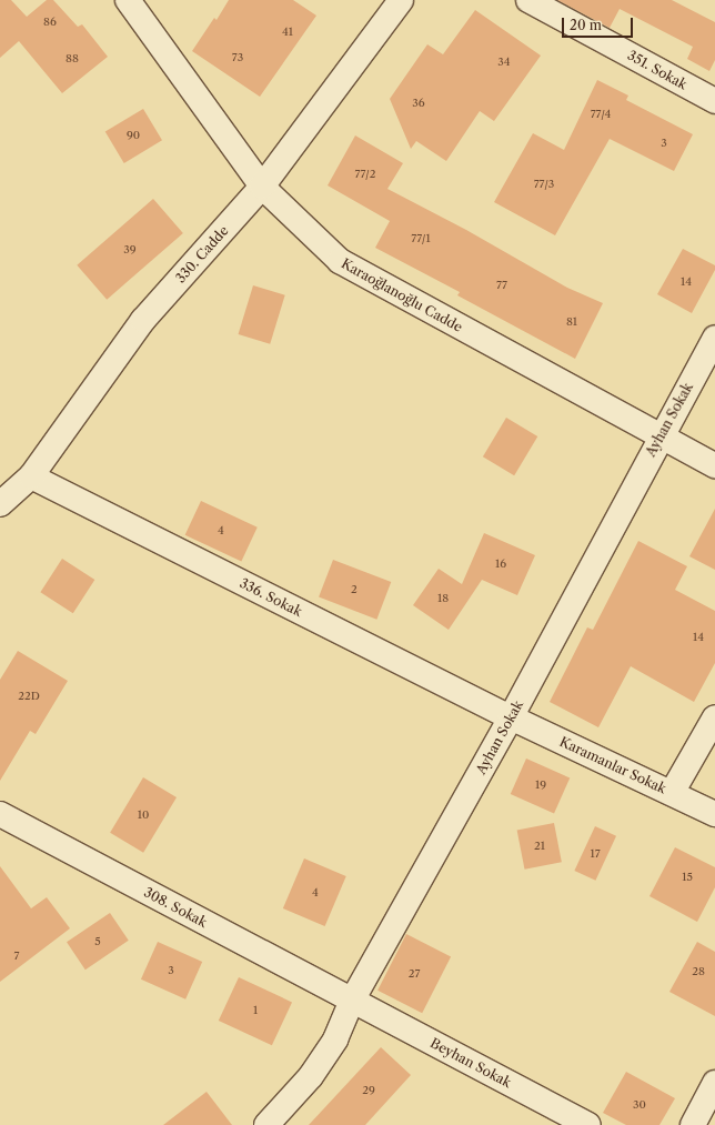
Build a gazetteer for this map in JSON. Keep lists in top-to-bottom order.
{
  "streets": {
    "street": [
      "351. Sokak",
      "330. Cadde",
      "Karaoğlanoğlu Cadde",
      "Ayhan Sokak",
      "336. Sokak",
      "Karamanlar Sokak",
      "308. Sokak",
      "Beyhan Sokak"
    ]
  },
  "crossings": [
    ["330. Cadde", "Karaoğlanoğlu Cadde"],
    ["330. Cadde", "336. Sokak"],
    ["Karaoğlanoğlu Cadde", "Ayhan Sokak"],
    ["Ayhan Sokak", "336. Sokak"],
    ["Ayhan Sokak", "Karamanlar Sokak"],
    ["Ayhan Sokak", "308. Sokak"],
    ["Ayhan Sokak", "Beyhan Sokak"],
    ["336. Sokak", "Karamanlar Sokak"],
    ["308. Sokak", "Beyhan Sokak"]
  ],
  "house_numbers": [
    "86",
    "41",
    "73",
    "88",
    "34",
    "36",
    "77/4",
    "90",
    "3",
    "77/2",
    "77/3",
    "77/1",
    "39",
    "14",
    "77",
    "81",
    "4",
    "16",
    "2",
    "18",
    "14",
    "22D",
    "19",
    "10",
    "21",
    "17",
    "15",
    "4",
    "5",
    "7",
    "3",
    "28",
    "27",
    "1",
    "29",
    "30"
  ],
  "scale_bar": "20 m"
}
